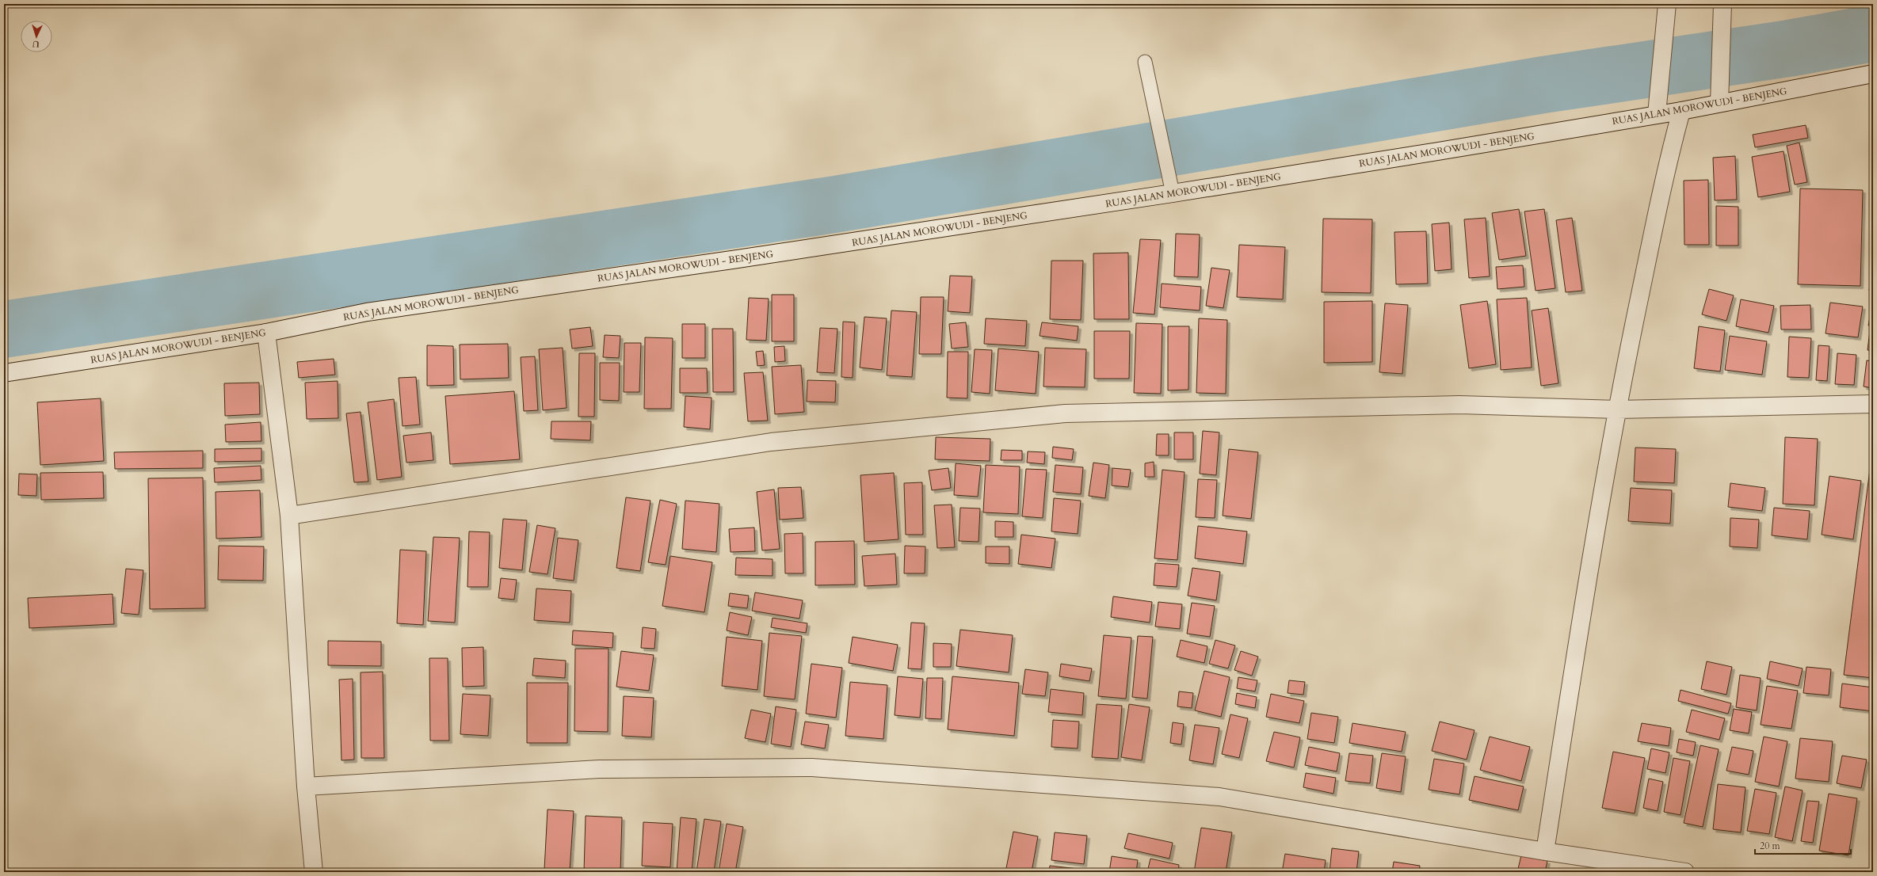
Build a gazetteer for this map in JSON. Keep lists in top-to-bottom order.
{
  "streets": {
    "street": ["RUAS JALAN MOROWUDI - BENJENG"]
  },
  "scale_bar": "20 m",
  "north": "bottom"
}
